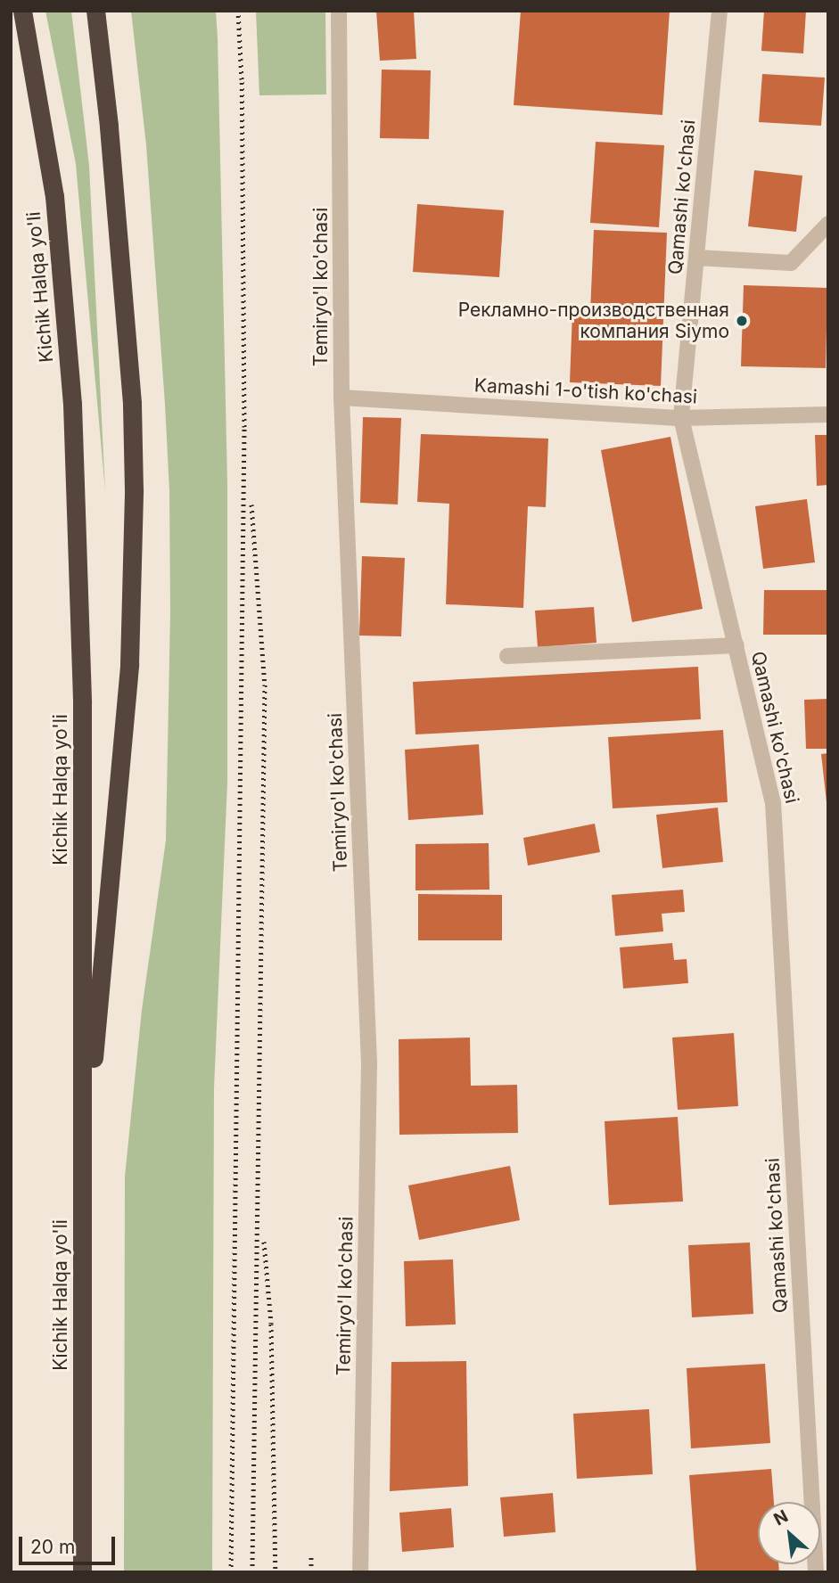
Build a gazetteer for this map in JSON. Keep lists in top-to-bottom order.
{
  "streets": {
    "highway": ["Kichik Halqa yo'li"],
    "street": ["Qamashi ko'chasi", "Temiryo'l ko'chasi", "Kamashi 1-o'tish ko'chasi"]
  },
  "crossings": [
    ["Qamashi ko'chasi", "Kamashi 1-o'tish ko'chasi"],
    ["Temiryo'l ko'chasi", "Kamashi 1-o'tish ko'chasi"]
  ],
  "places": ["Рекламно-производственная компания Siymo"],
  "scale_bar": "20 m",
  "north": "top left"
}
